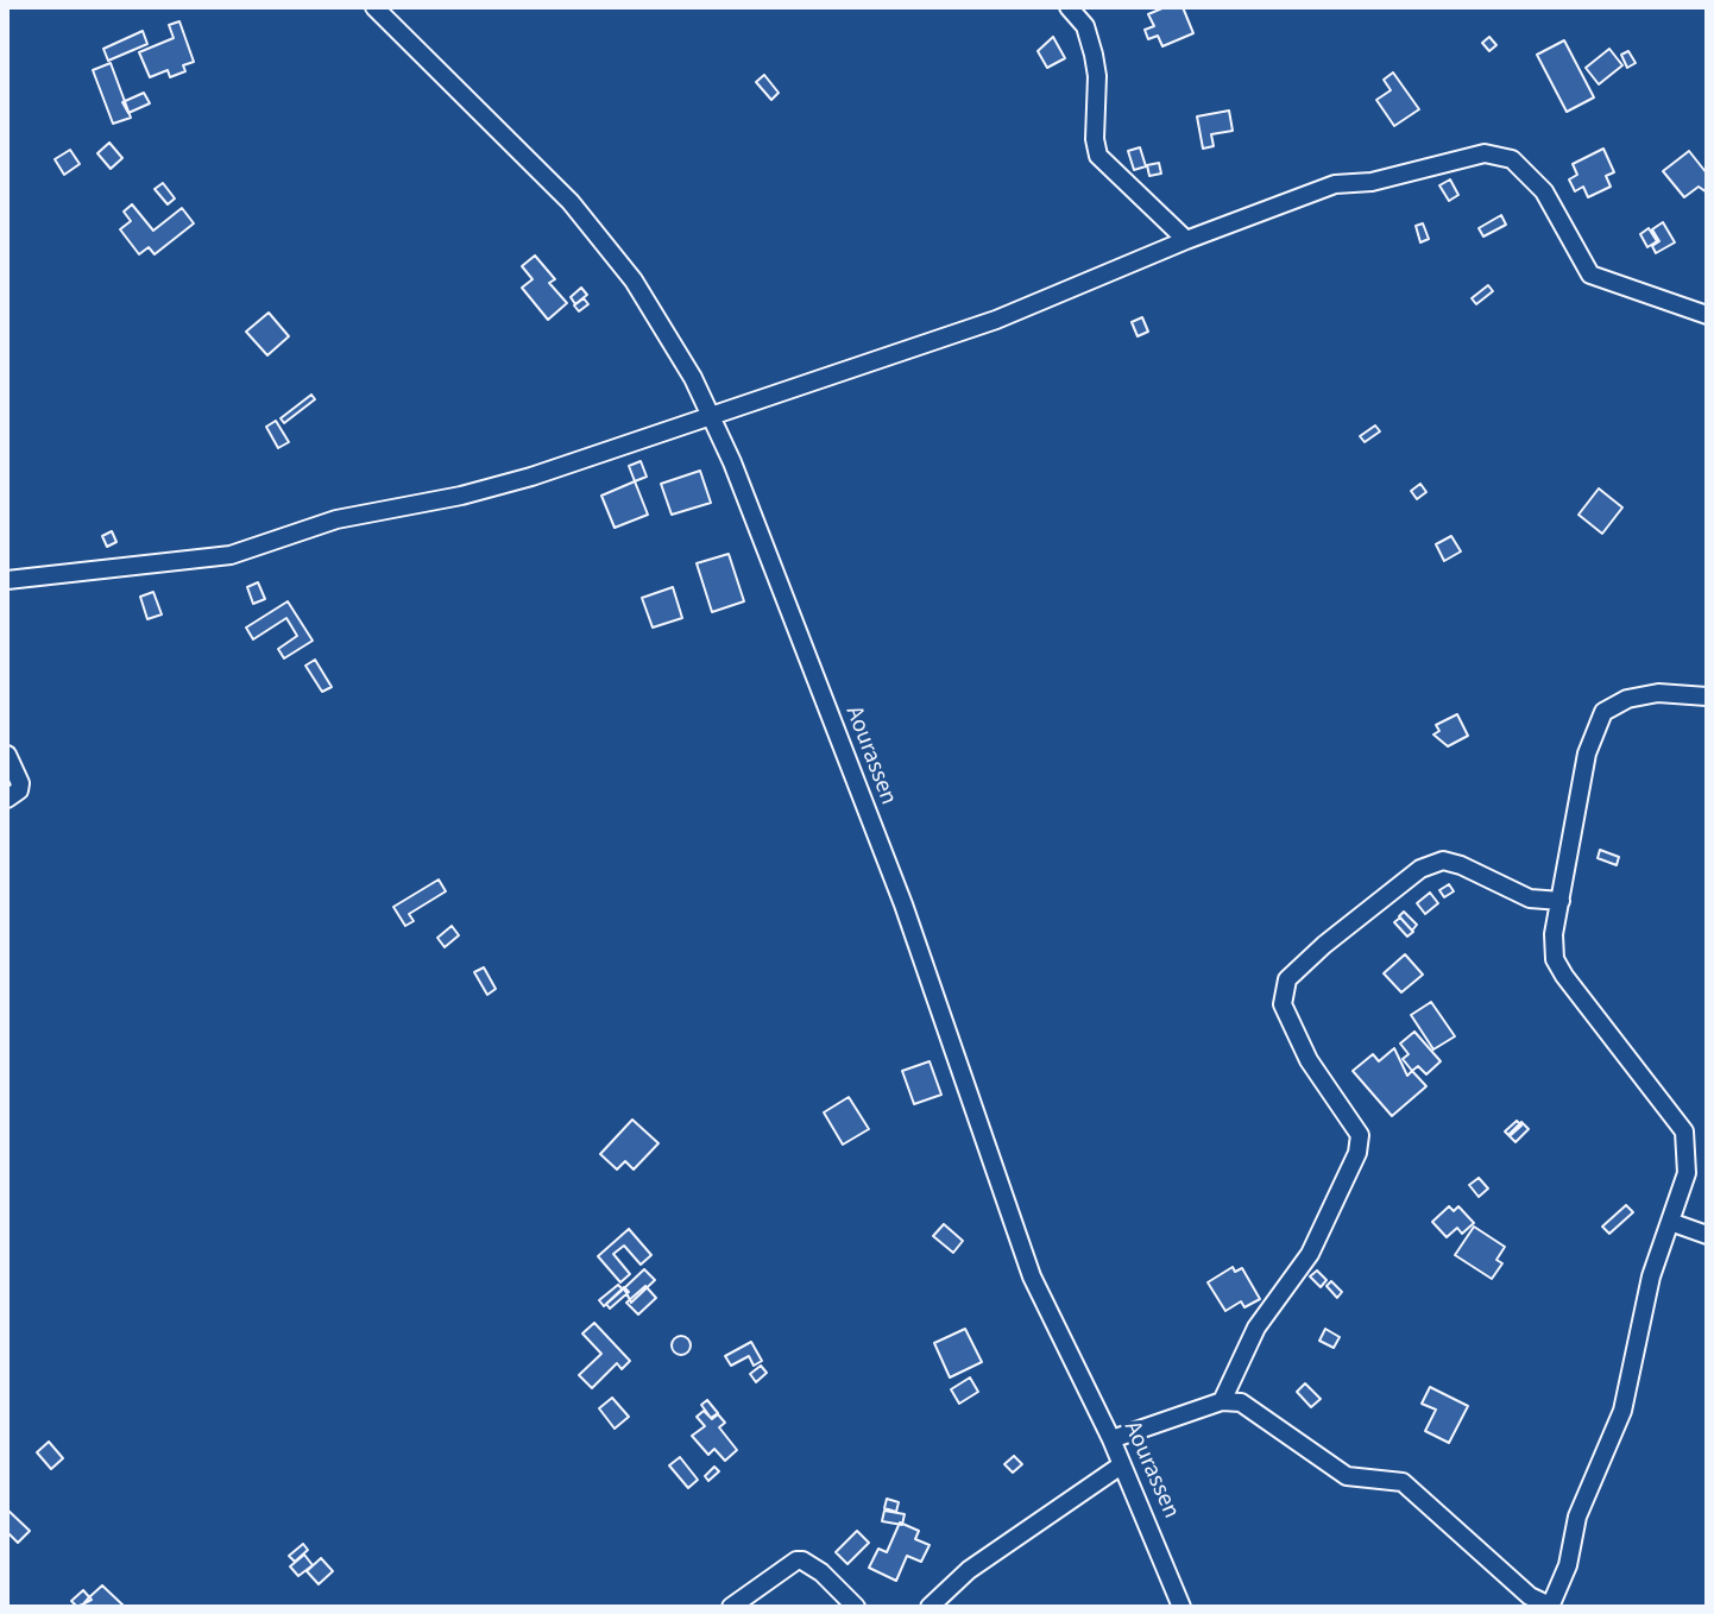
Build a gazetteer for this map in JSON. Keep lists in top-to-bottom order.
{
  "streets": {
    "street": ["Aourassen"]
  }
}
